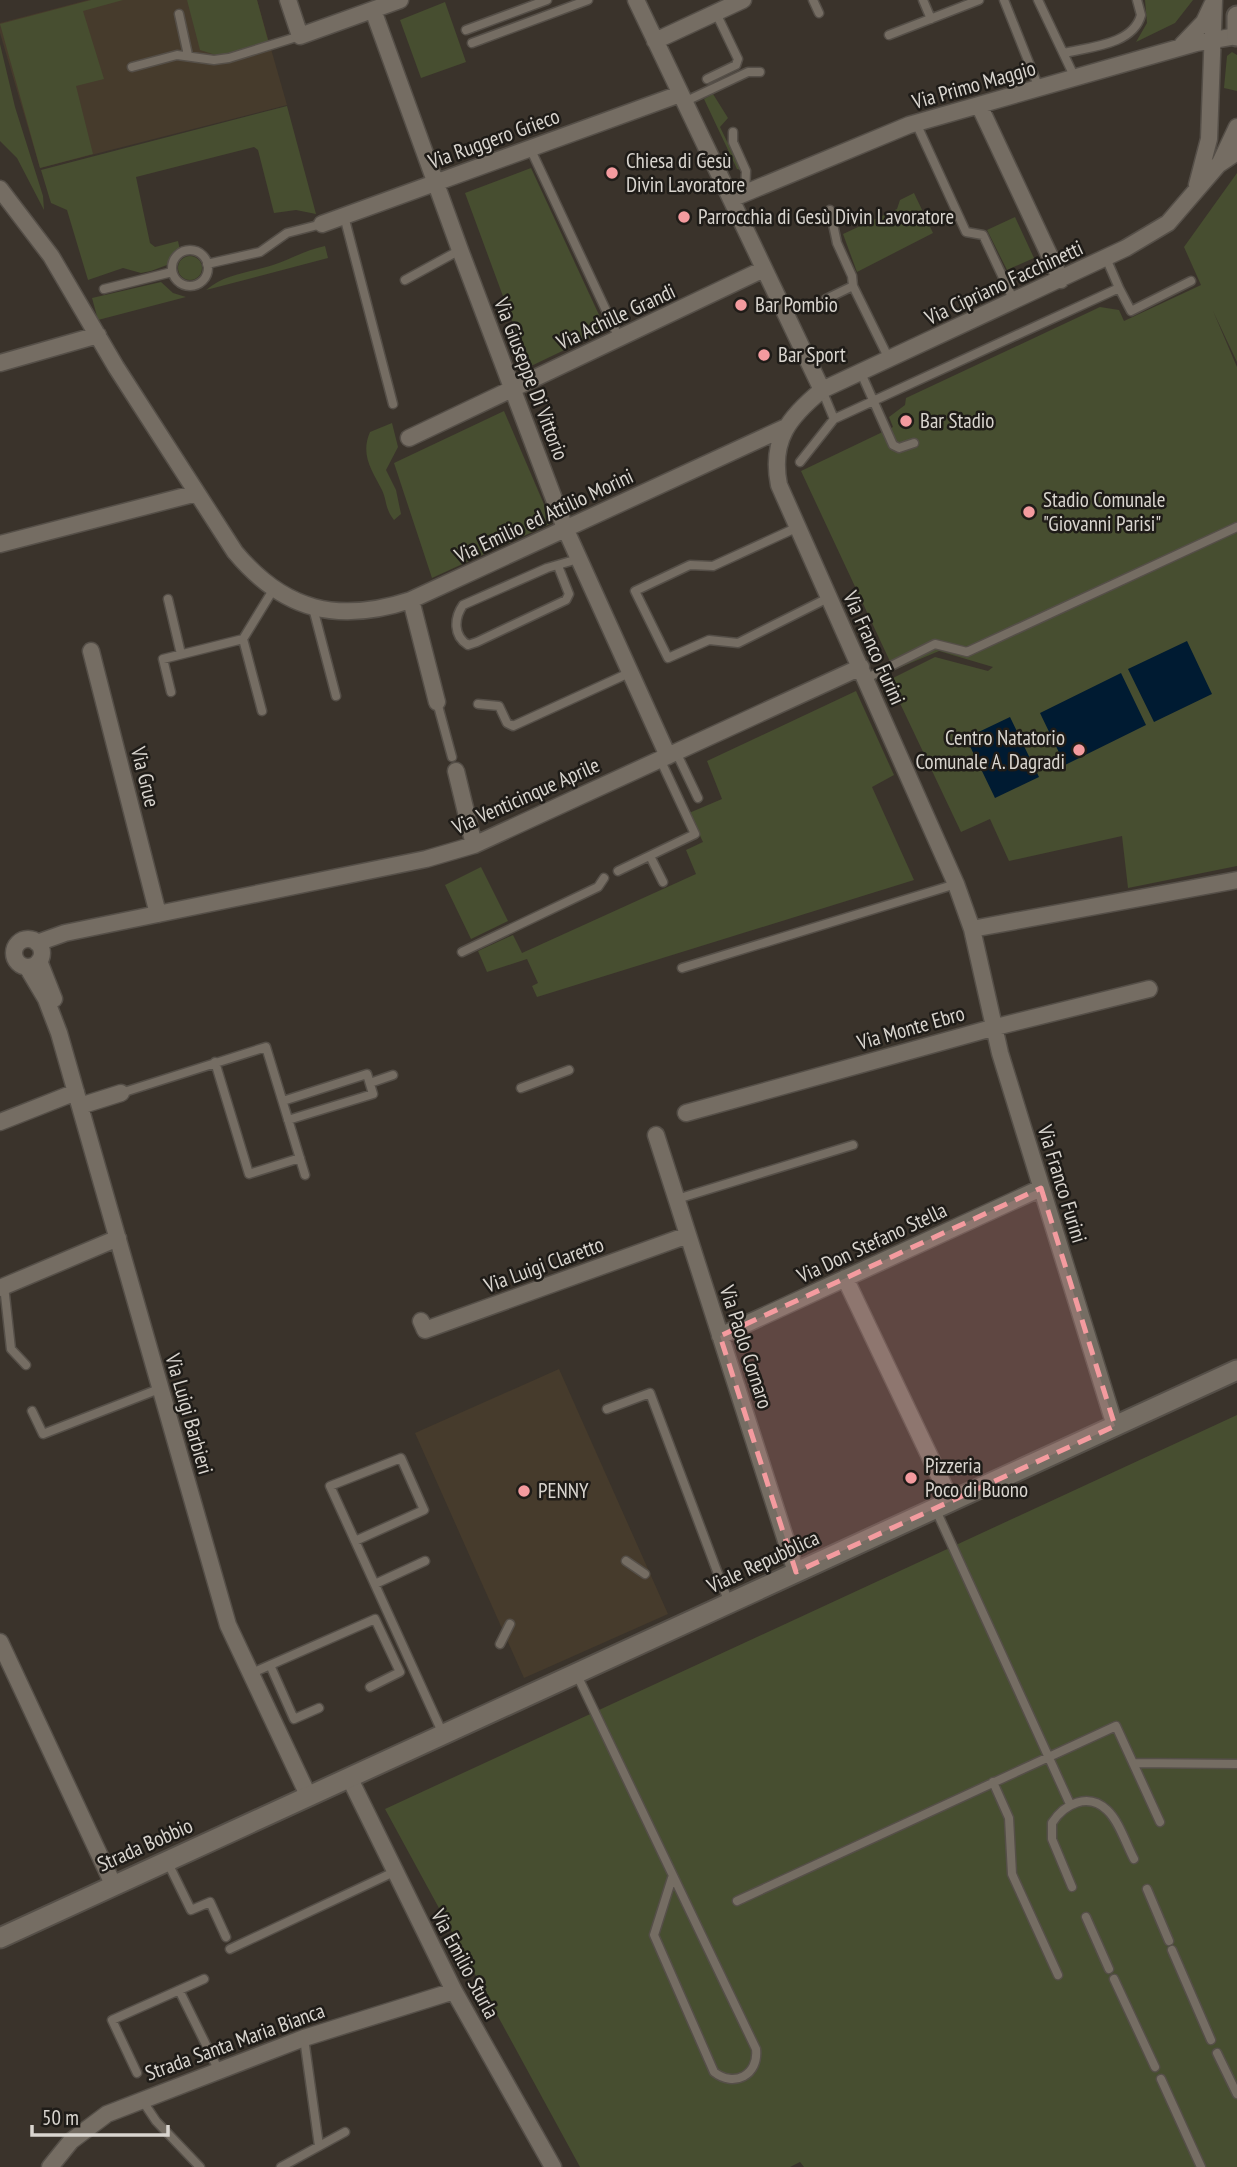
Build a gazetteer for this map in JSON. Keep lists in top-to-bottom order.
{
  "streets": {
    "main road": ["Viale Repubblica", "Strada Bobbio"],
    "street": [
      "Via Primo Maggio",
      "Via Ruggero Grieco",
      "Via Cipriano Facchinetti",
      "Via Achille Grandi",
      "Via Giuseppe Di Vittorio",
      "Via Emilio ed Attilio Morini",
      "Via Franco Furini",
      "Via Grue",
      "Via Venticinque Aprile",
      "Via Monte Ebro",
      "Via Don Stefano Stella",
      "Via Luigi Claretto",
      "Via Paolo Cornaro",
      "Via Luigi Barbieri",
      "Via Emilio Sturla",
      "Strada Santa Maria Bianca"
    ]
  },
  "crossings": [
    ["Via Primo Maggio", "Via Cipriano Facchinetti"],
    ["Via Ruggero Grieco", "Via Giuseppe Di Vittorio"],
    ["Via Cipriano Facchinetti", "Via Franco Furini"],
    ["Via Achille Grandi", "Via Giuseppe Di Vittorio"],
    ["Via Giuseppe Di Vittorio", "Via Emilio ed Attilio Morini"],
    ["Via Giuseppe Di Vittorio", "Via Venticinque Aprile"],
    ["Via Emilio ed Attilio Morini", "Via Franco Furini"],
    ["Via Franco Furini", "Via Venticinque Aprile"],
    ["Via Franco Furini", "Via Monte Ebro"],
    ["Via Franco Furini", "Via Don Stefano Stella"],
    ["Via Franco Furini", "Viale Repubblica"],
    ["Via Grue", "Via Venticinque Aprile"],
    ["Via Venticinque Aprile", "Via Luigi Barbieri"],
    ["Via Don Stefano Stella", "Via Paolo Cornaro"],
    ["Via Luigi Claretto", "Via Paolo Cornaro"],
    ["Via Paolo Cornaro", "Viale Repubblica"],
    ["Via Luigi Barbieri", "Viale Repubblica"],
    ["Via Luigi Barbieri", "Strada Bobbio"],
    ["Viale Repubblica", "Strada Bobbio"],
    ["Viale Repubblica", "Via Emilio Sturla"],
    ["Via Emilio Sturla", "Strada Santa Maria Bianca"]
  ],
  "places": [
    "Chiesa di Gesù Divin Lavoratore",
    "Parrocchia di Gesù Divin Lavoratore",
    "Bar Pombio",
    "Bar Sport",
    "Bar Stadio",
    "Stadio Comunale \"Giovanni Parisi\"",
    "Centro Natatorio Comunale A. Dagradi",
    "Pizzeria Poco di Buono",
    "PENNY"
  ],
  "scale_bar": "50 m"
}
